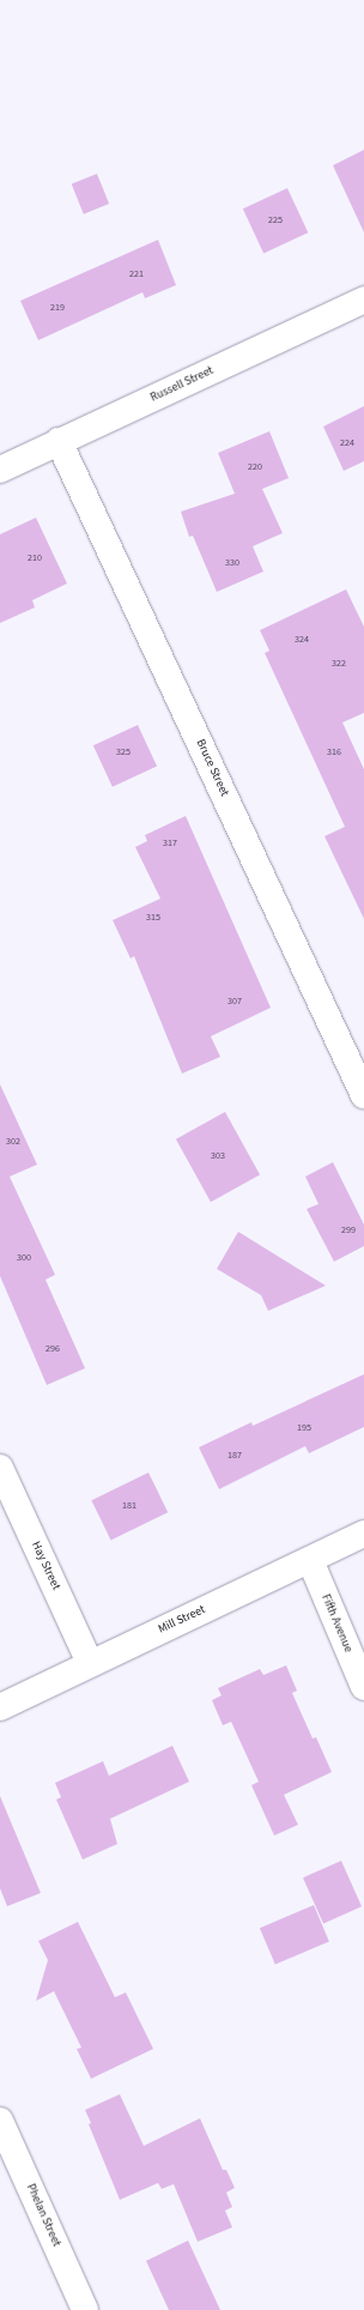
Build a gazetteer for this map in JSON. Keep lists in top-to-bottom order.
{
  "streets": {
    "street": [
      "Russell Street",
      "Bruce Street",
      "Hay Street",
      "Mill Street",
      "Fifth Avenue",
      "Phelan Street"
    ]
  },
  "crossings": [
    ["Russell Street", "Bruce Street"],
    ["Hay Street", "Mill Street"],
    ["Mill Street", "Fifth Avenue"]
  ],
  "house_numbers": [
    "225",
    "221",
    "219",
    "224",
    "220",
    "210",
    "330",
    "324",
    "322",
    "325",
    "316",
    "317",
    "315",
    "307",
    "302",
    "303",
    "299",
    "300",
    "296",
    "195",
    "187",
    "181"
  ]
}
